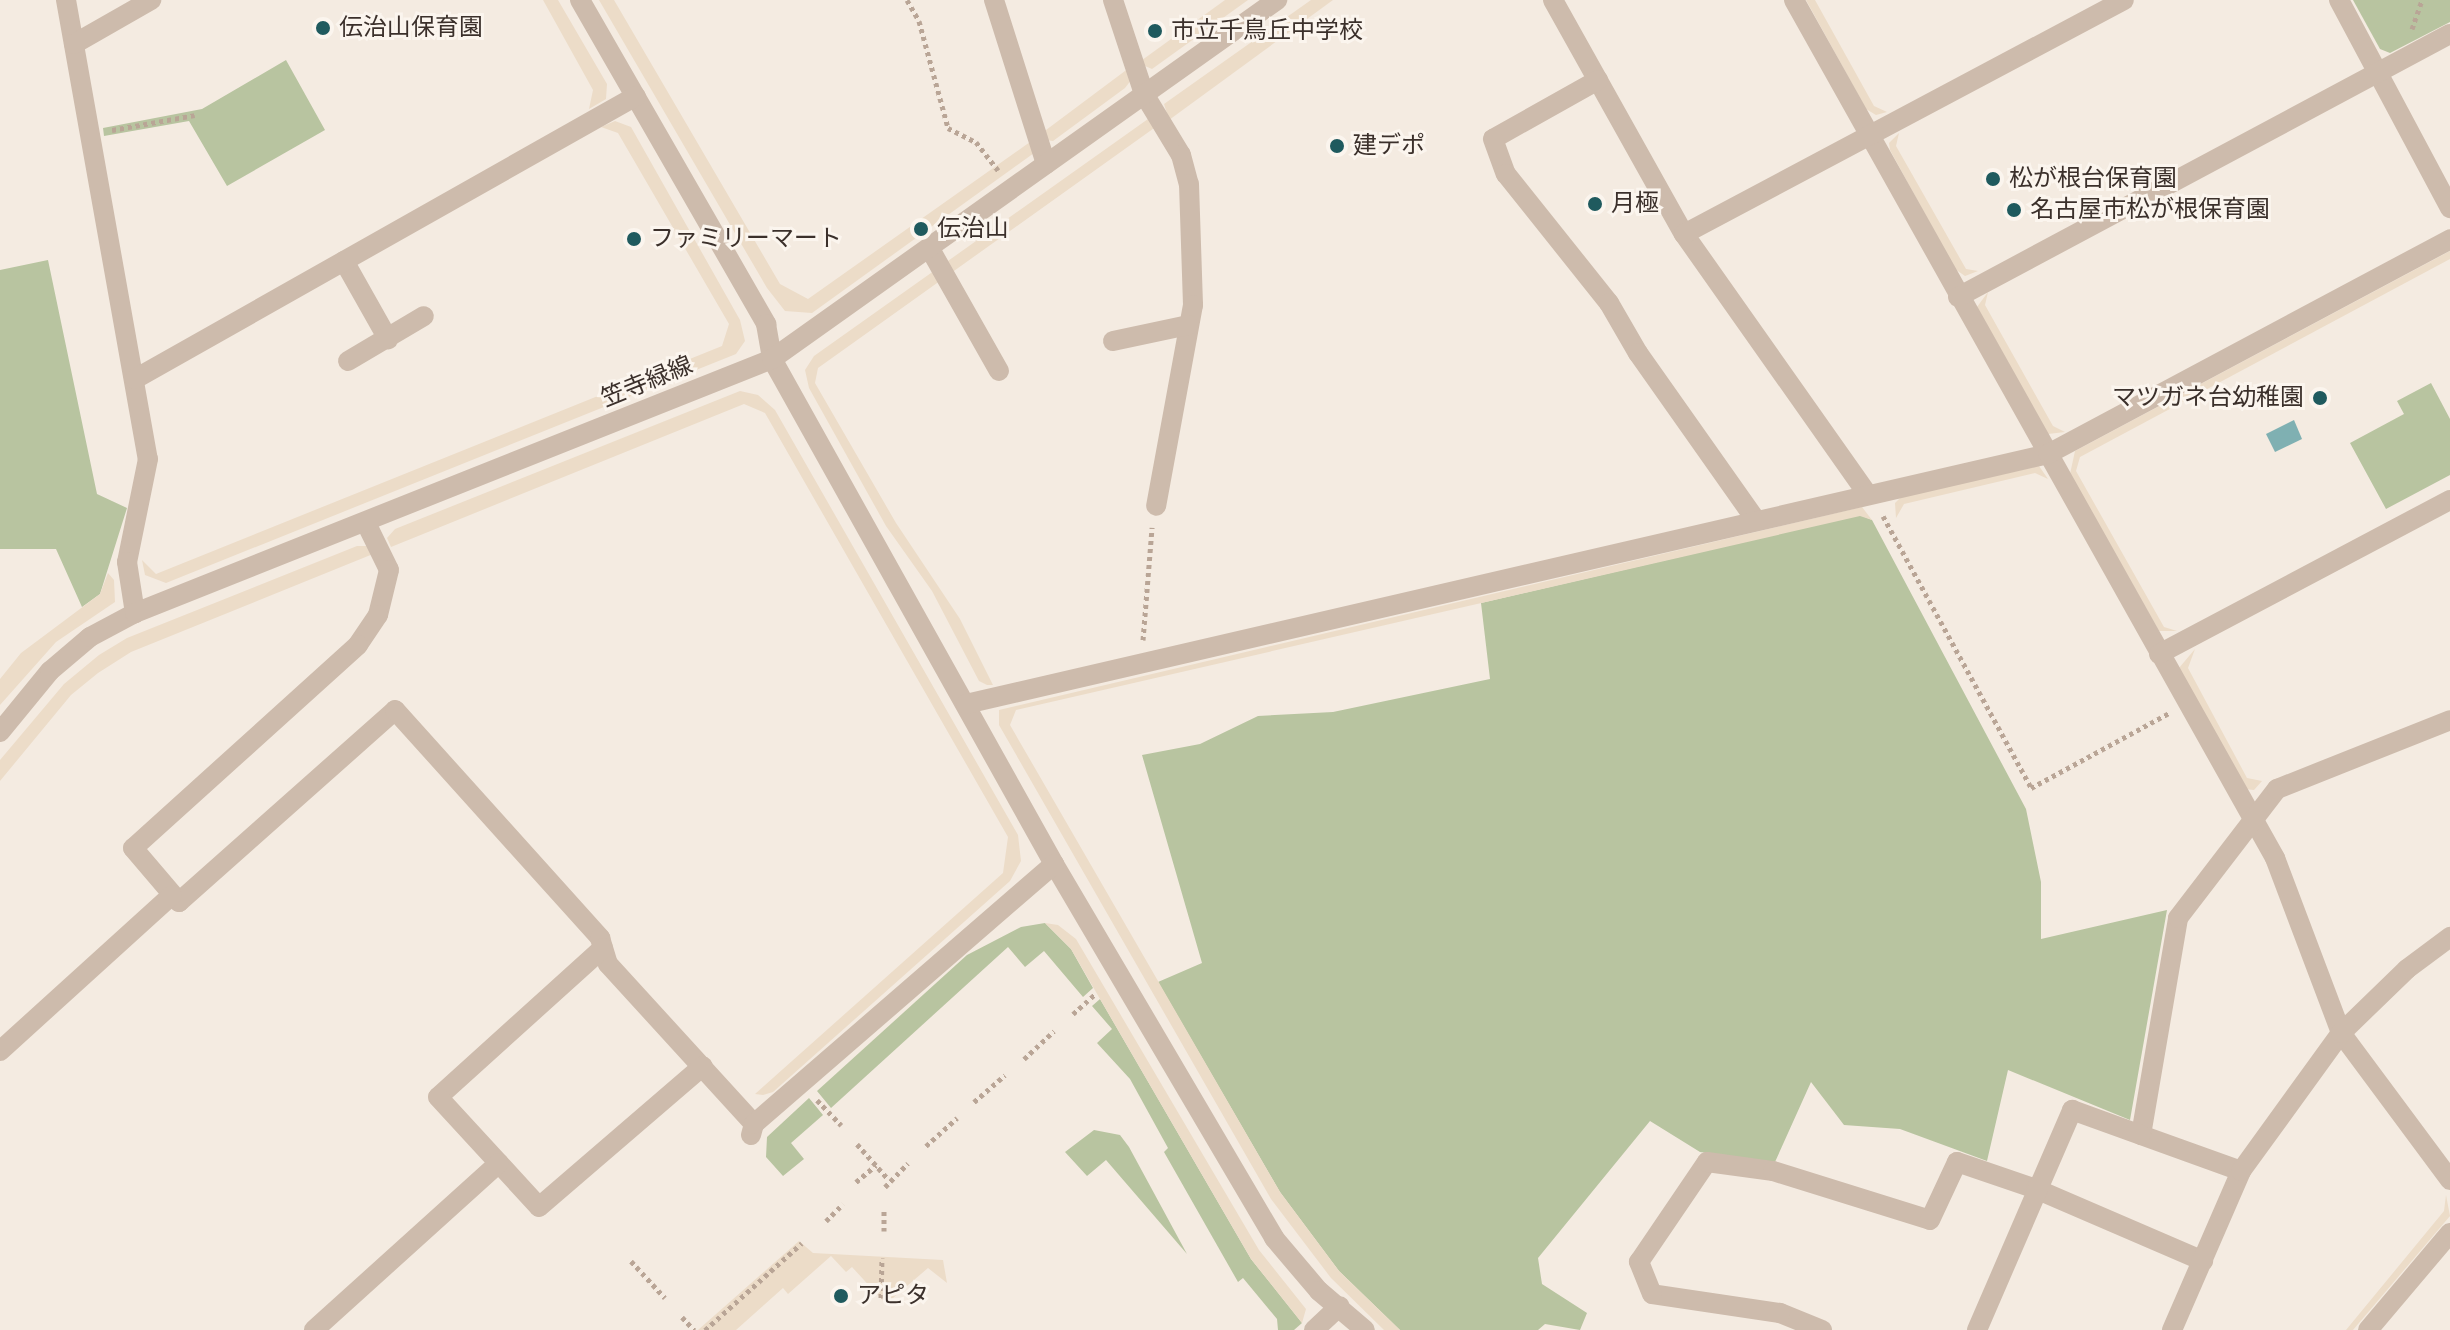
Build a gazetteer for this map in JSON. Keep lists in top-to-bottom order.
{
  "streets": {
    "street": ["笠寺緑線"]
  },
  "places": [
    "伝治山保育園",
    "市立千鳥丘中学校",
    "建デポ",
    "松が根台保育園",
    "月極",
    "名古屋市松が根保育園",
    "伝治山",
    "ファミリーマート",
    "マツガネ台幼稚園",
    "アピタ"
  ]
}
